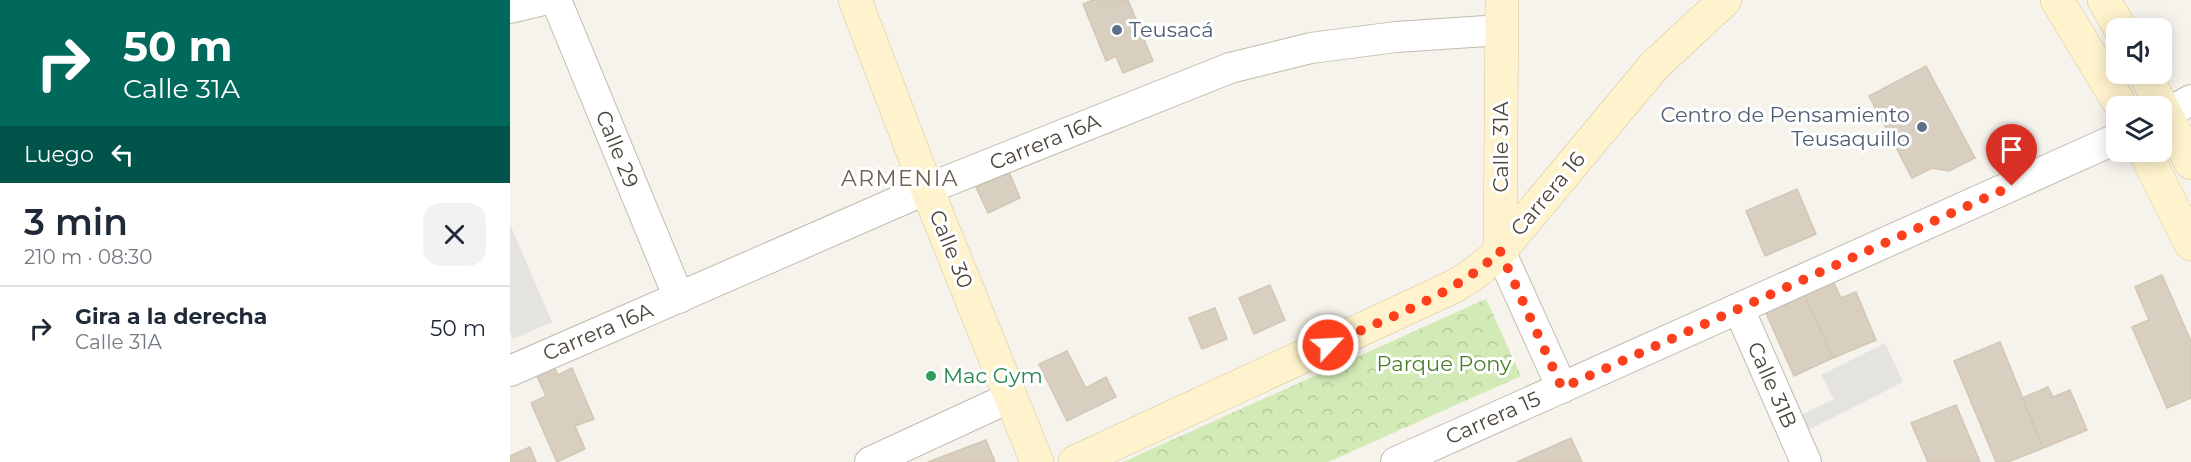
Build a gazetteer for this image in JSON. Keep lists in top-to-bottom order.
{
  "streets": {
    "street": [
      "Carrera 16A",
      "Calle 31A",
      "Calle 29",
      "Carrera 16",
      "Calle 30",
      "Calle 31B",
      "Carrera 15"
    ]
  },
  "crossings": [
    ["Carrera 16A", "Calle 31A"],
    ["Carrera 16A", "Calle 29"],
    ["Carrera 16A", "Calle 30"],
    ["Calle 31A", "Carrera 16"],
    ["Calle 31A", "Carrera 15"],
    ["Calle 31B", "Carrera 15"]
  ],
  "districts": ["ARMENIA"],
  "parks": ["Parque Pony"],
  "places": ["Teusacá", "Centro de Pensamiento Teusaquillo", "Mac Gym"],
  "page": {
    "turn": ["50 m", "Calle 31A"],
    "then": "Luego",
    "heading": ["3 min", "210 m · 08:30"],
    "list": [
      {
        "name": "Gira a la derecha",
        "note": "Calle 31A",
        "value": "50 m"
      }
    ]
  }
}
